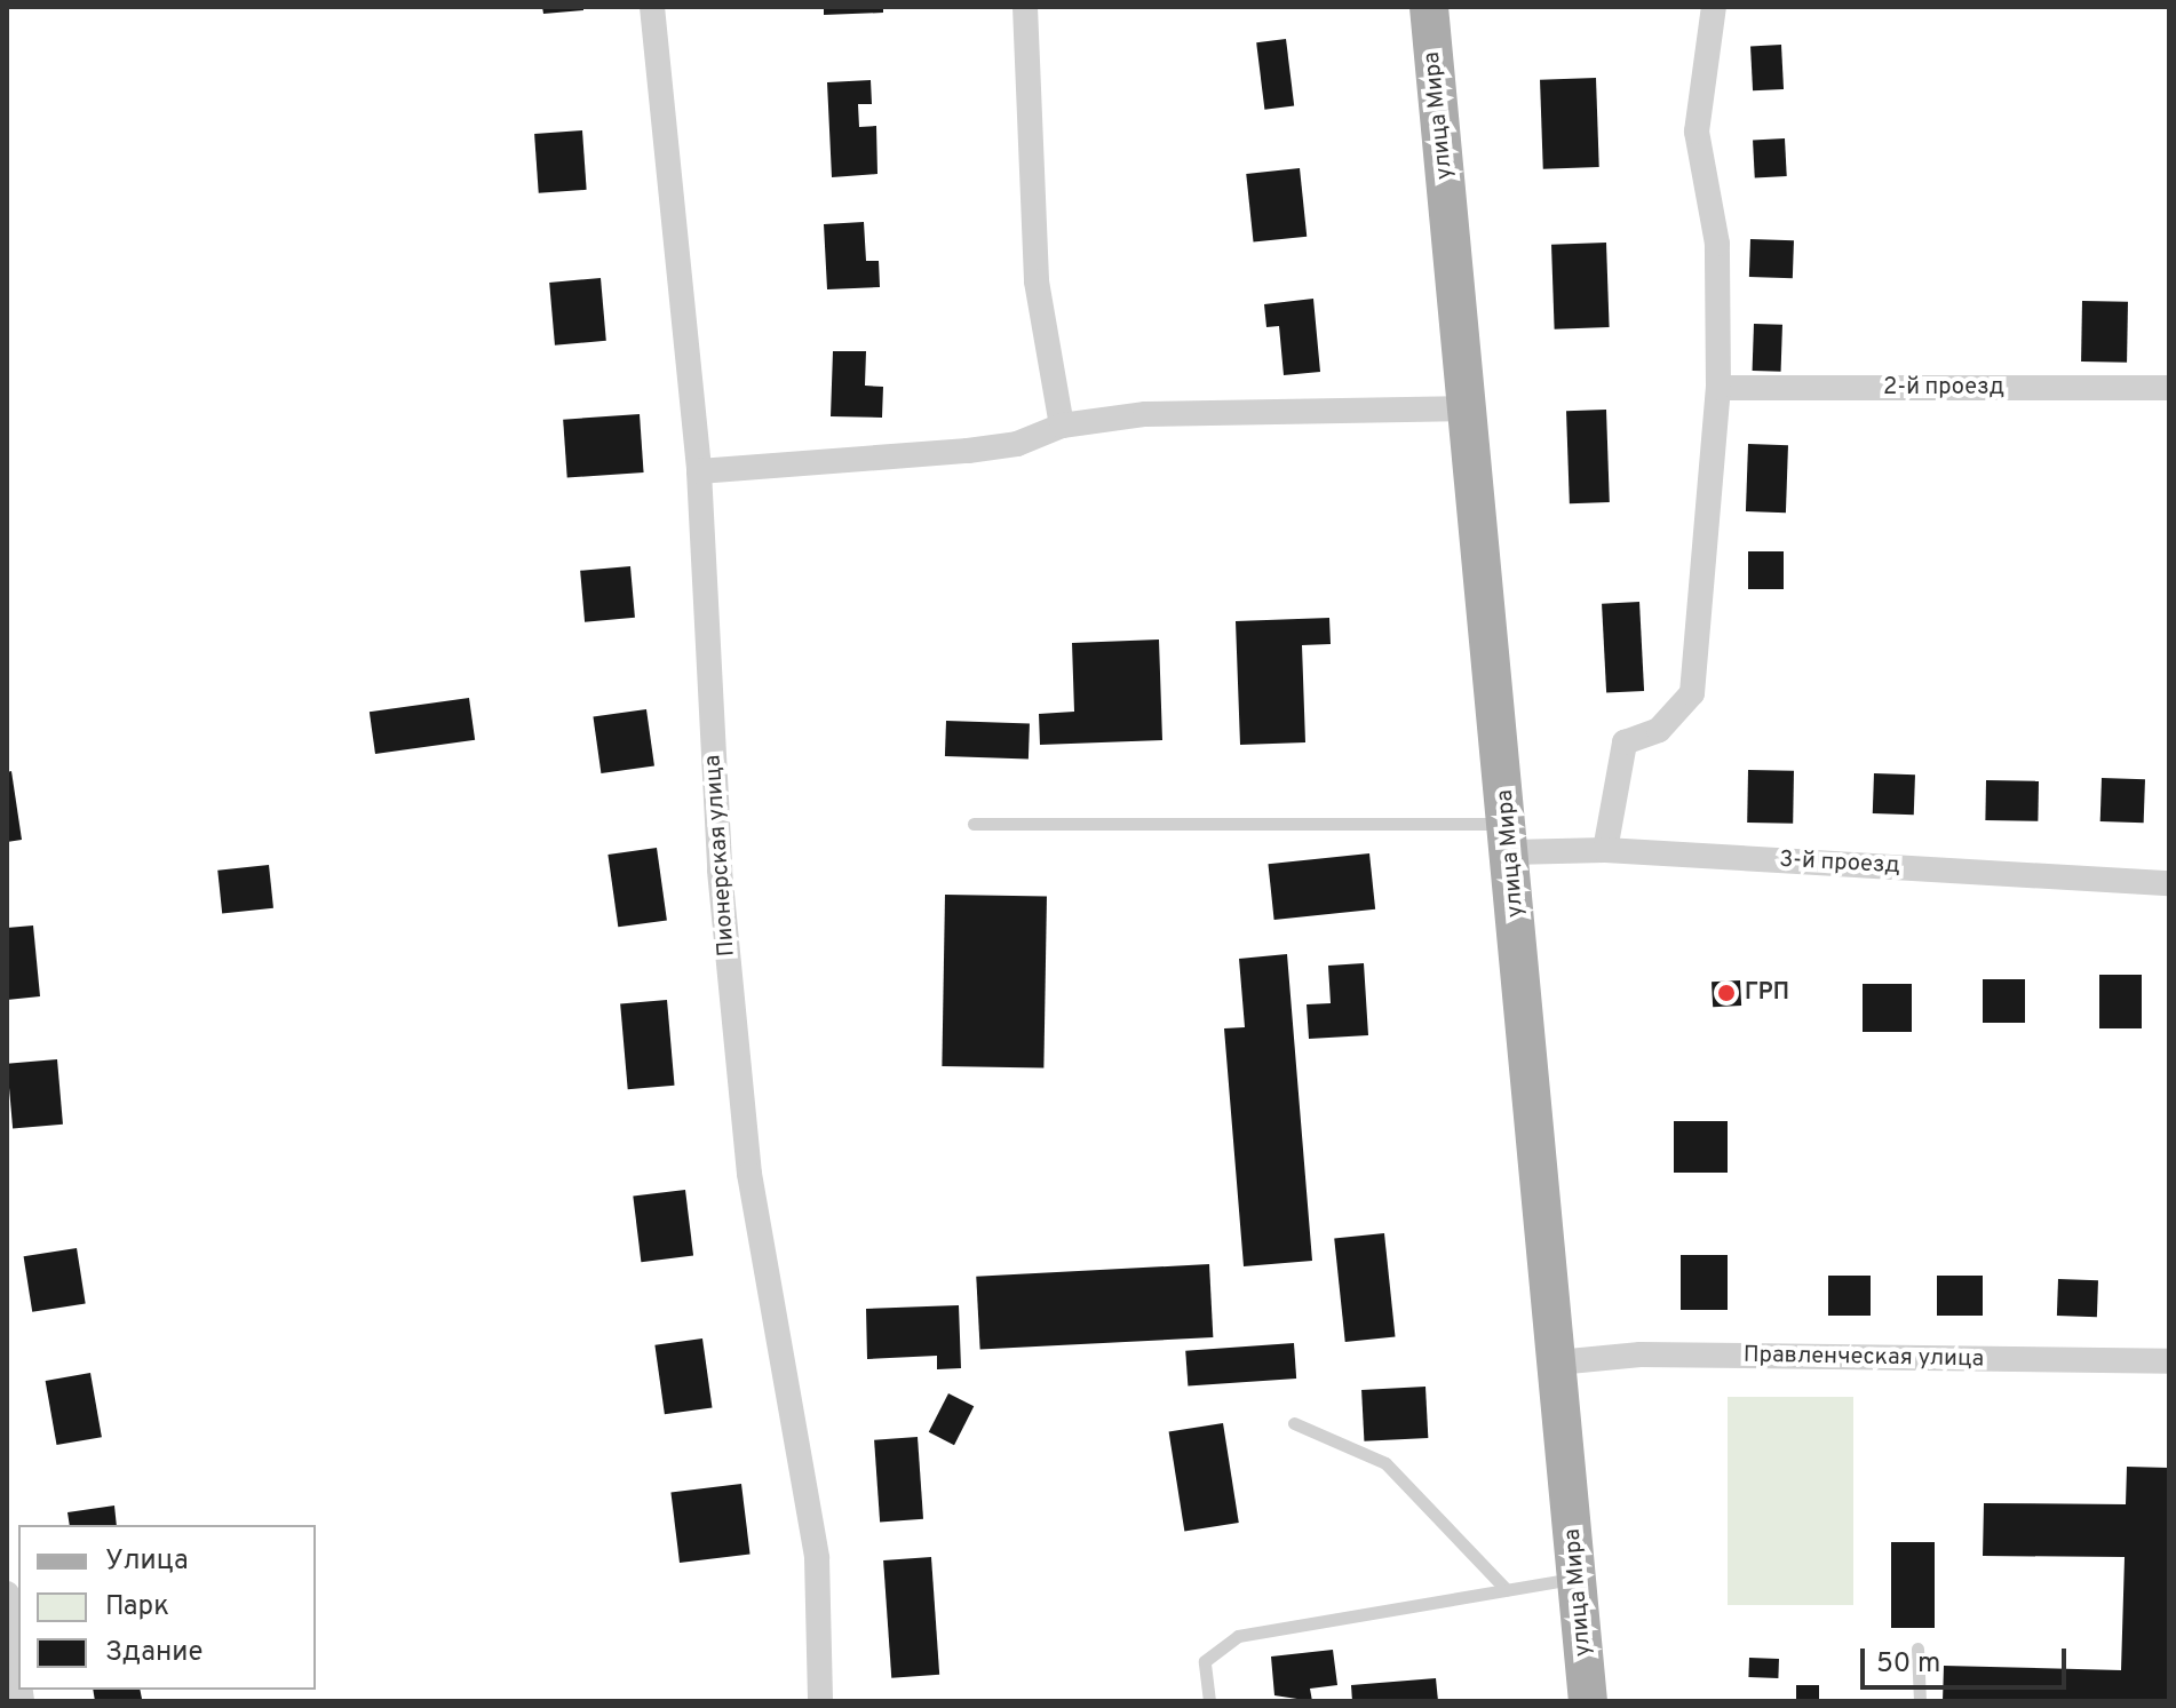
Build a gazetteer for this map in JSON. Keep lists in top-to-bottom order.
{
  "streets": {
    "main road": ["улица Мира"],
    "street": [
      "2-й проезд",
      "Пионерская улица",
      "3-й проезд",
      "Правленческая улица"
    ]
  },
  "crossings": [
    ["улица Мира", "3-й проезд"],
    ["улица Мира", "Правленческая улица"]
  ],
  "places": ["ГРП"],
  "legend": ["Улица", "Парк", "Здание"],
  "scale_bar": "50 m"
}
